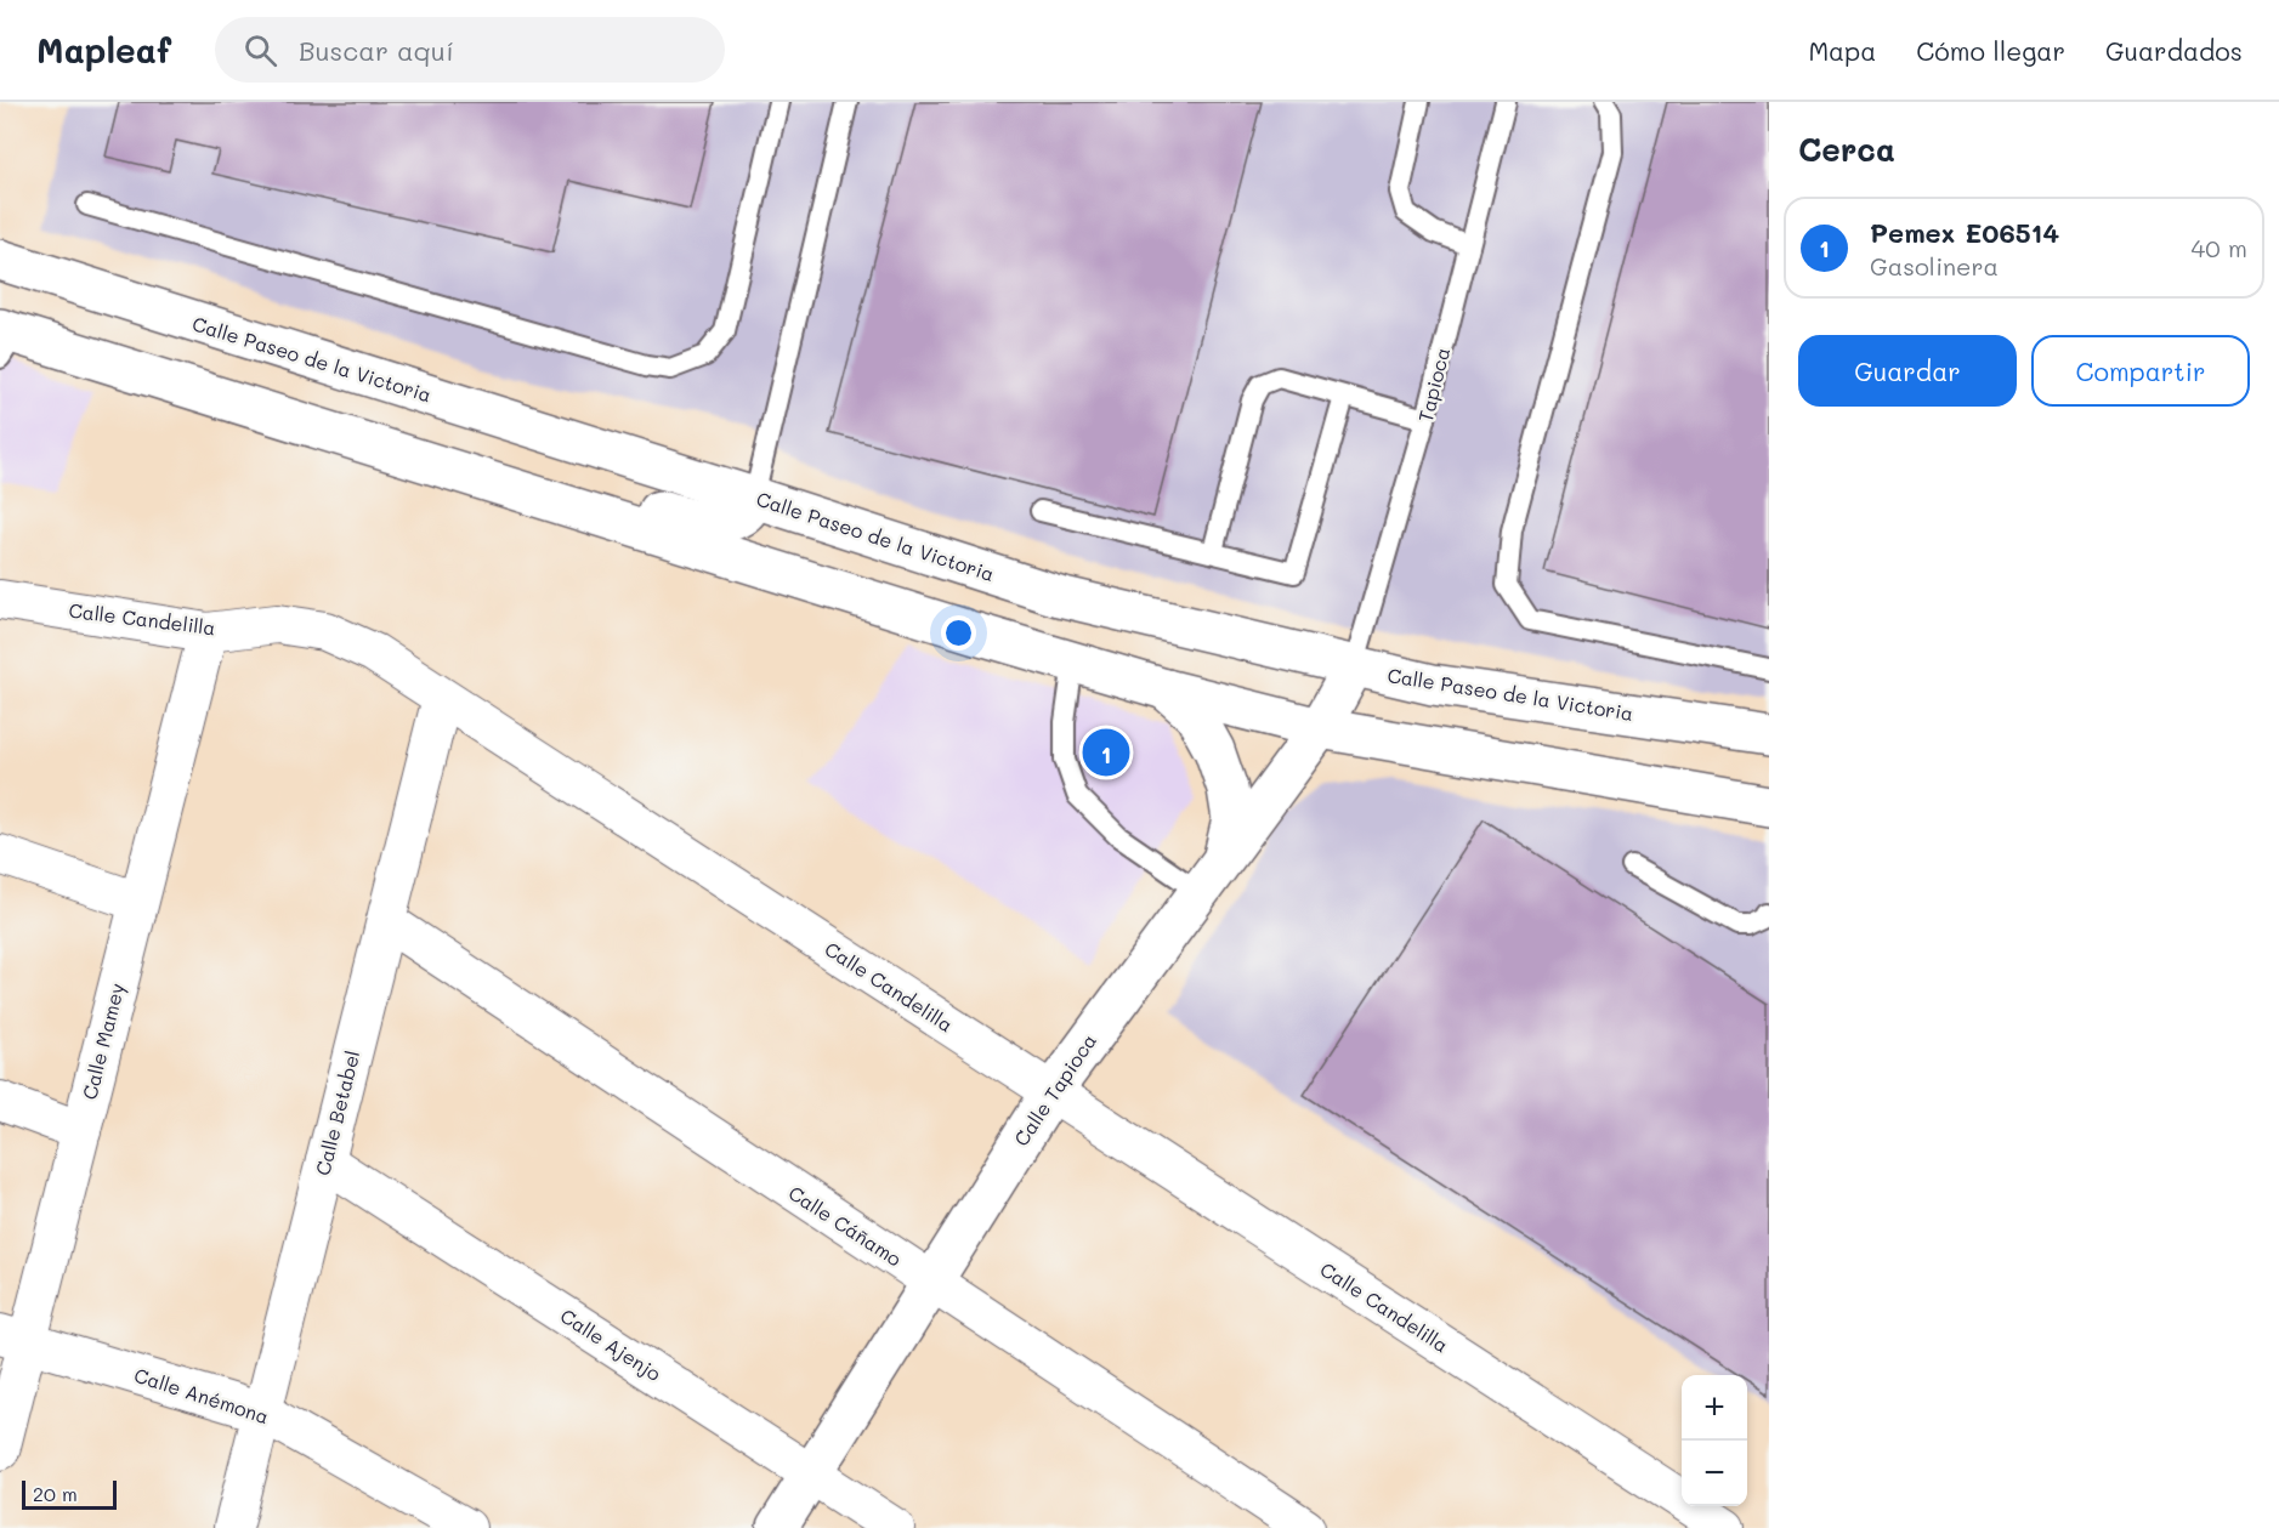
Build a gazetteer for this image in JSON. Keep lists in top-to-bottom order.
{
  "streets": {
    "main road": ["Calle Paseo de la Victoria", "Calle Tapioca"],
    "street": [
      "Calle Candelilla",
      "Calle Mamey",
      "Calle Betabel",
      "Calle Cáñamo",
      "Calle Ajenjo",
      "Calle Anémona"
    ],
    "lane": ["Tapioca"]
  },
  "crossings": [
    ["Calle Paseo de la Victoria", "Tapioca"],
    ["Calle Paseo de la Victoria", "Calle Tapioca"],
    ["Tapioca", "Calle Tapioca"],
    ["Calle Candelilla", "Calle Mamey"],
    ["Calle Candelilla", "Calle Tapioca"],
    ["Calle Candelilla", "Calle Betabel"],
    ["Calle Mamey", "Calle Anémona"],
    ["Calle Tapioca", "Calle Cáñamo"],
    ["Calle Tapioca", "Calle Ajenjo"],
    ["Calle Betabel", "Calle Cáñamo"],
    ["Calle Betabel", "Calle Ajenjo"],
    ["Calle Betabel", "Calle Anémona"]
  ],
  "scale_bar": "20 m",
  "page": {
    "header": "Mapleaf",
    "search": "Buscar aquí",
    "nav": ["Mapa", "Cómo llegar", "Guardados"],
    "heading": "Cerca",
    "list": [
      {
        "mark": "1",
        "name": "Pemex E06514",
        "note": "Gasolinera",
        "value": "40 m"
      }
    ],
    "buttons": ["Guardar", "Compartir"],
    "pins": "1",
    "map_buttons": ["+", "−"],
    "scale": "20 m"
  }
}
